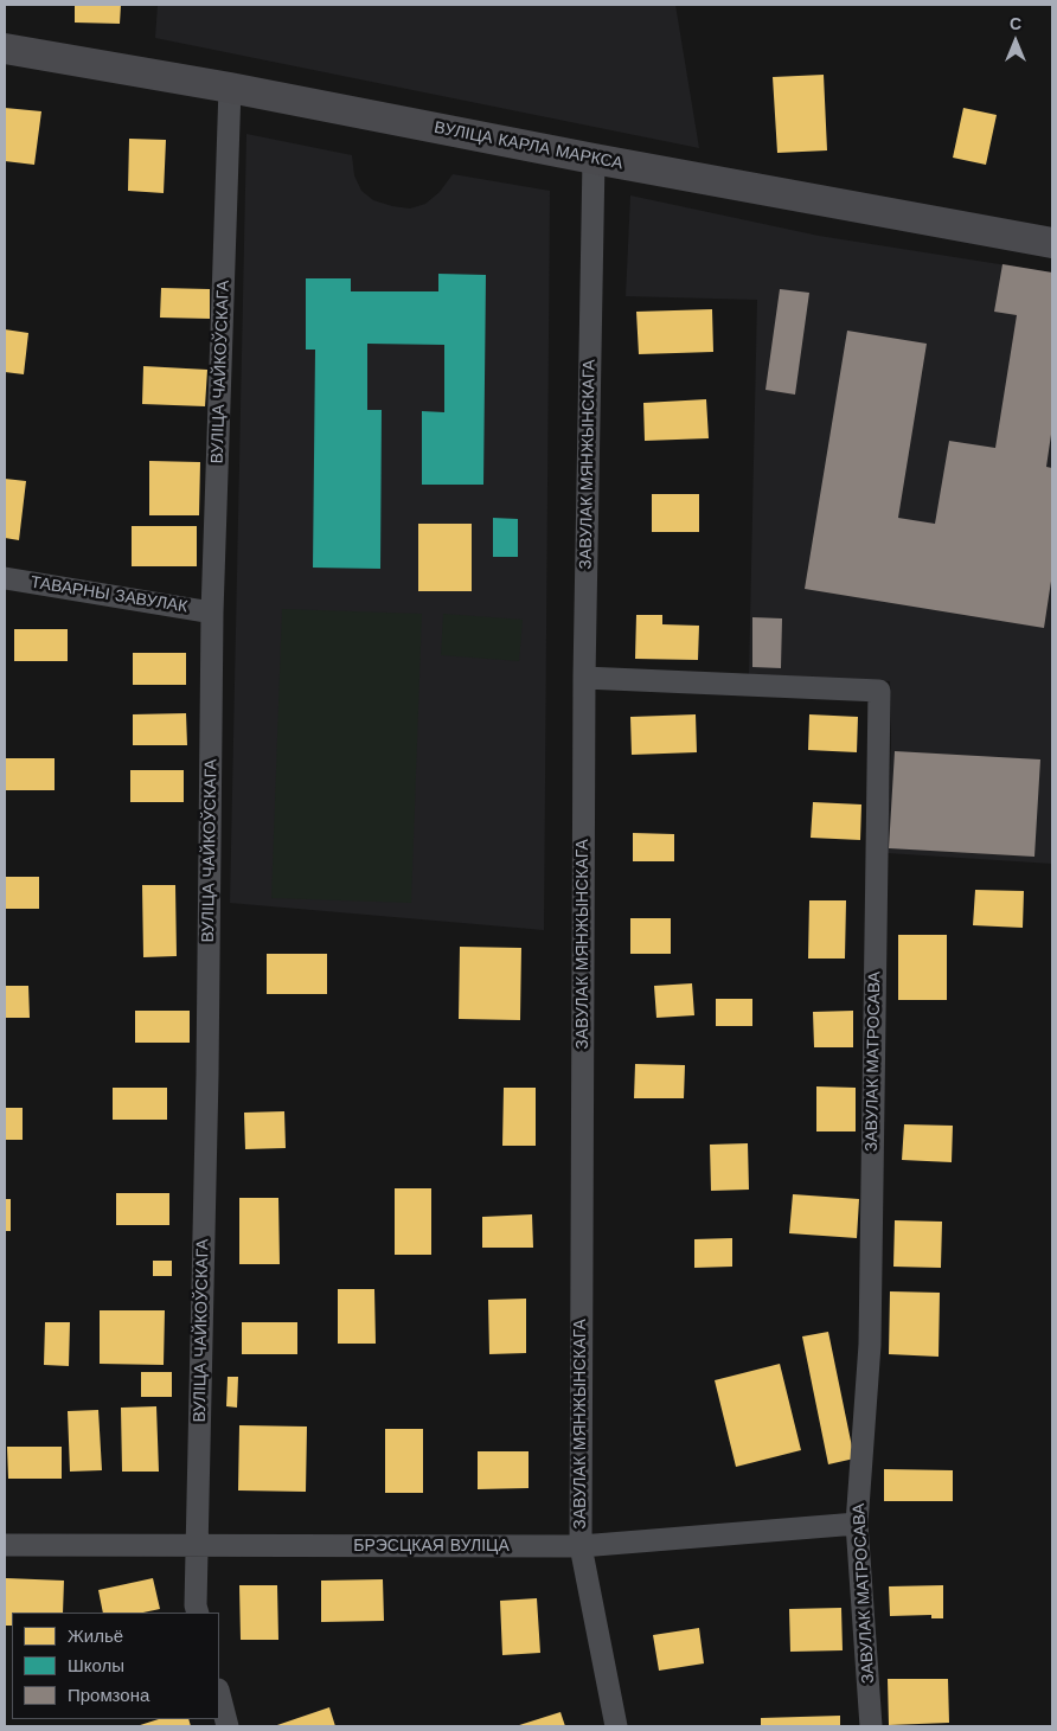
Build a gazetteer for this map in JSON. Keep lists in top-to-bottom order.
{
  "streets": {
    "main road": ["ВУЛІЦА КАРЛА МАРКСА"],
    "street": [
      "ВУЛІЦА ЧАЙКОЎСКАГА",
      "ЗАВУЛАК МЯНЖЫНСКАГА",
      "ТАВАРНЫ ЗАВУЛАК",
      "ЗАВУЛАК МАТРОСАВА",
      "БРЭСЦКАЯ ВУЛІЦА"
    ]
  },
  "crossings": [
    ["ВУЛІЦА КАРЛА МАРКСА", "ВУЛІЦА ЧАЙКОЎСКАГА"],
    ["ВУЛІЦА КАРЛА МАРКСА", "ЗАВУЛАК МЯНЖЫНСКАГА"],
    ["ВУЛІЦА ЧАЙКОЎСКАГА", "ТАВАРНЫ ЗАВУЛАК"],
    ["ВУЛІЦА ЧАЙКОЎСКАГА", "БРЭСЦКАЯ ВУЛІЦА"],
    ["ЗАВУЛАК МЯНЖЫНСКАГА", "ЗАВУЛАК МАТРОСАВА"],
    ["ЗАВУЛАК МЯНЖЫНСКАГА", "БРЭСЦКАЯ ВУЛІЦА"],
    ["ЗАВУЛАК МАТРОСАВА", "БРЭСЦКАЯ ВУЛІЦА"]
  ],
  "legend": ["Жильё", "Школы", "Промзона"],
  "north": "top"
}
